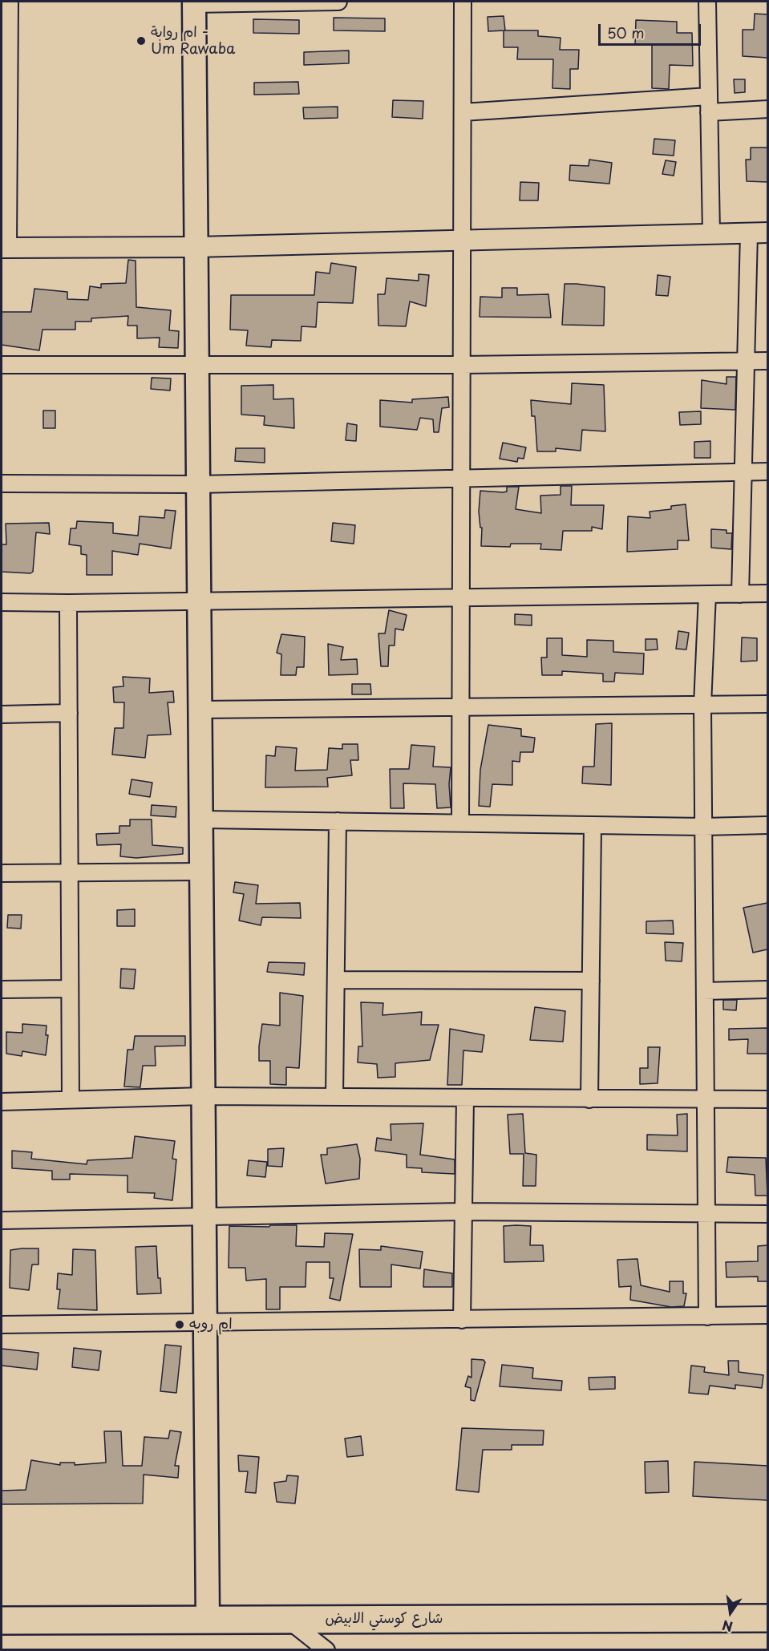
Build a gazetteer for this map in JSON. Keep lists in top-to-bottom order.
{
  "streets": {
    "highway": ["شارع كوستي الابيض"]
  },
  "places": ["ام روابة - Um Rawaba", "ام روبه"],
  "scale_bar": "50 m",
  "north": "bottom"
}
